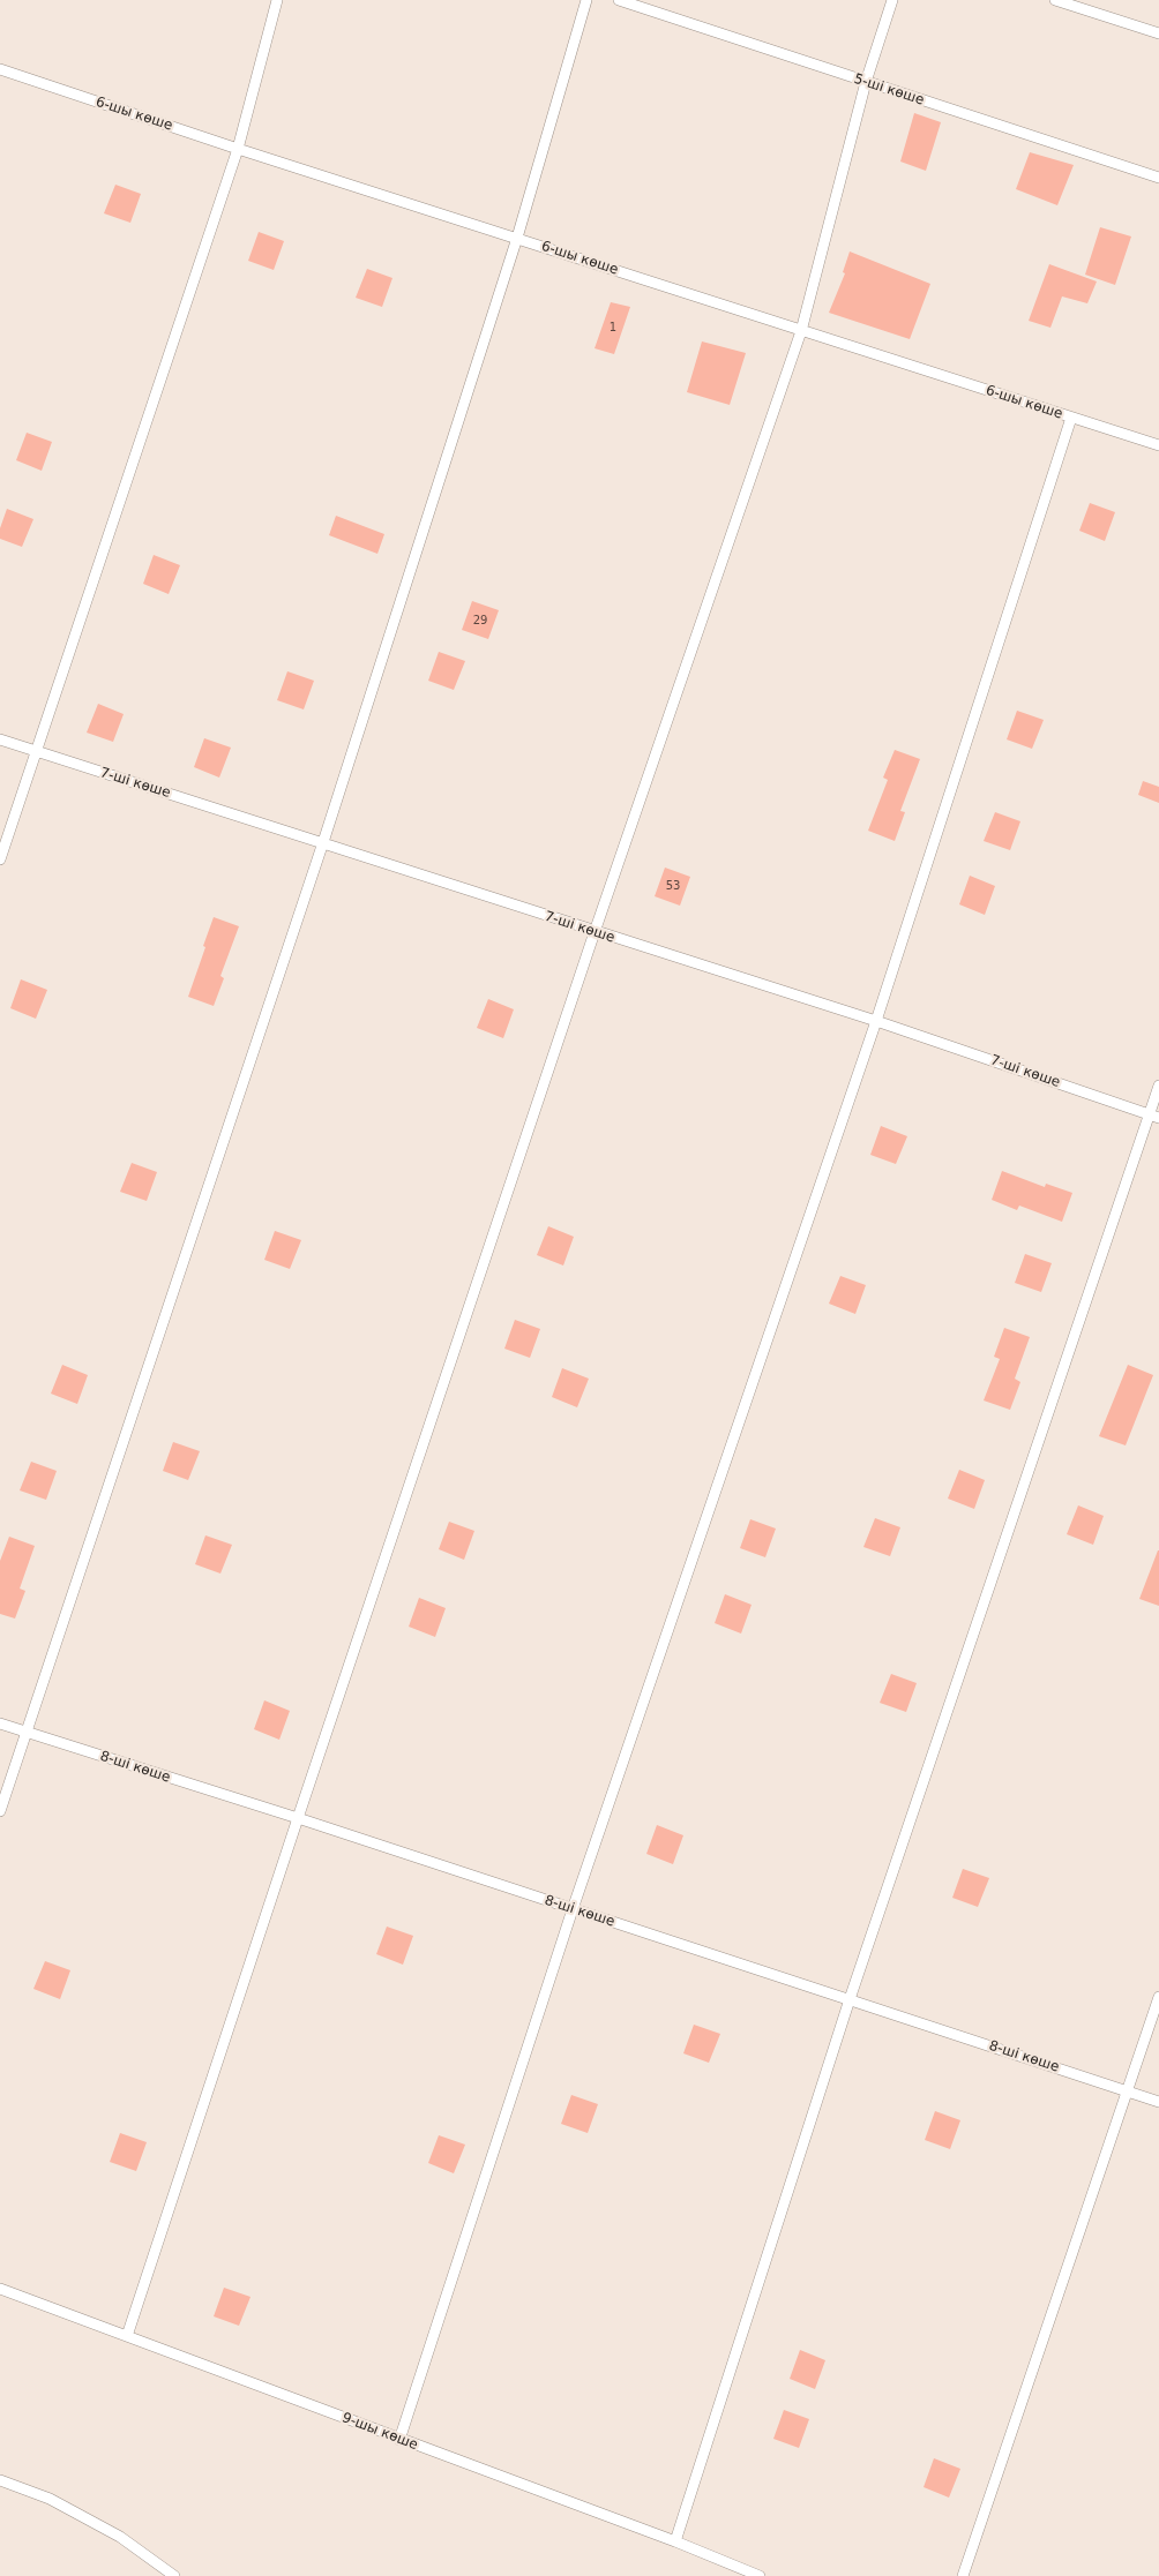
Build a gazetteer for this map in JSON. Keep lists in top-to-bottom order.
{
  "streets": {
    "lane": [
      "5-ші көше",
      "6-шы көше",
      "7-ші көше",
      "8-ші көше",
      "9-шы көше"
    ]
  },
  "house_numbers": ["1", "29", "53"]
}
